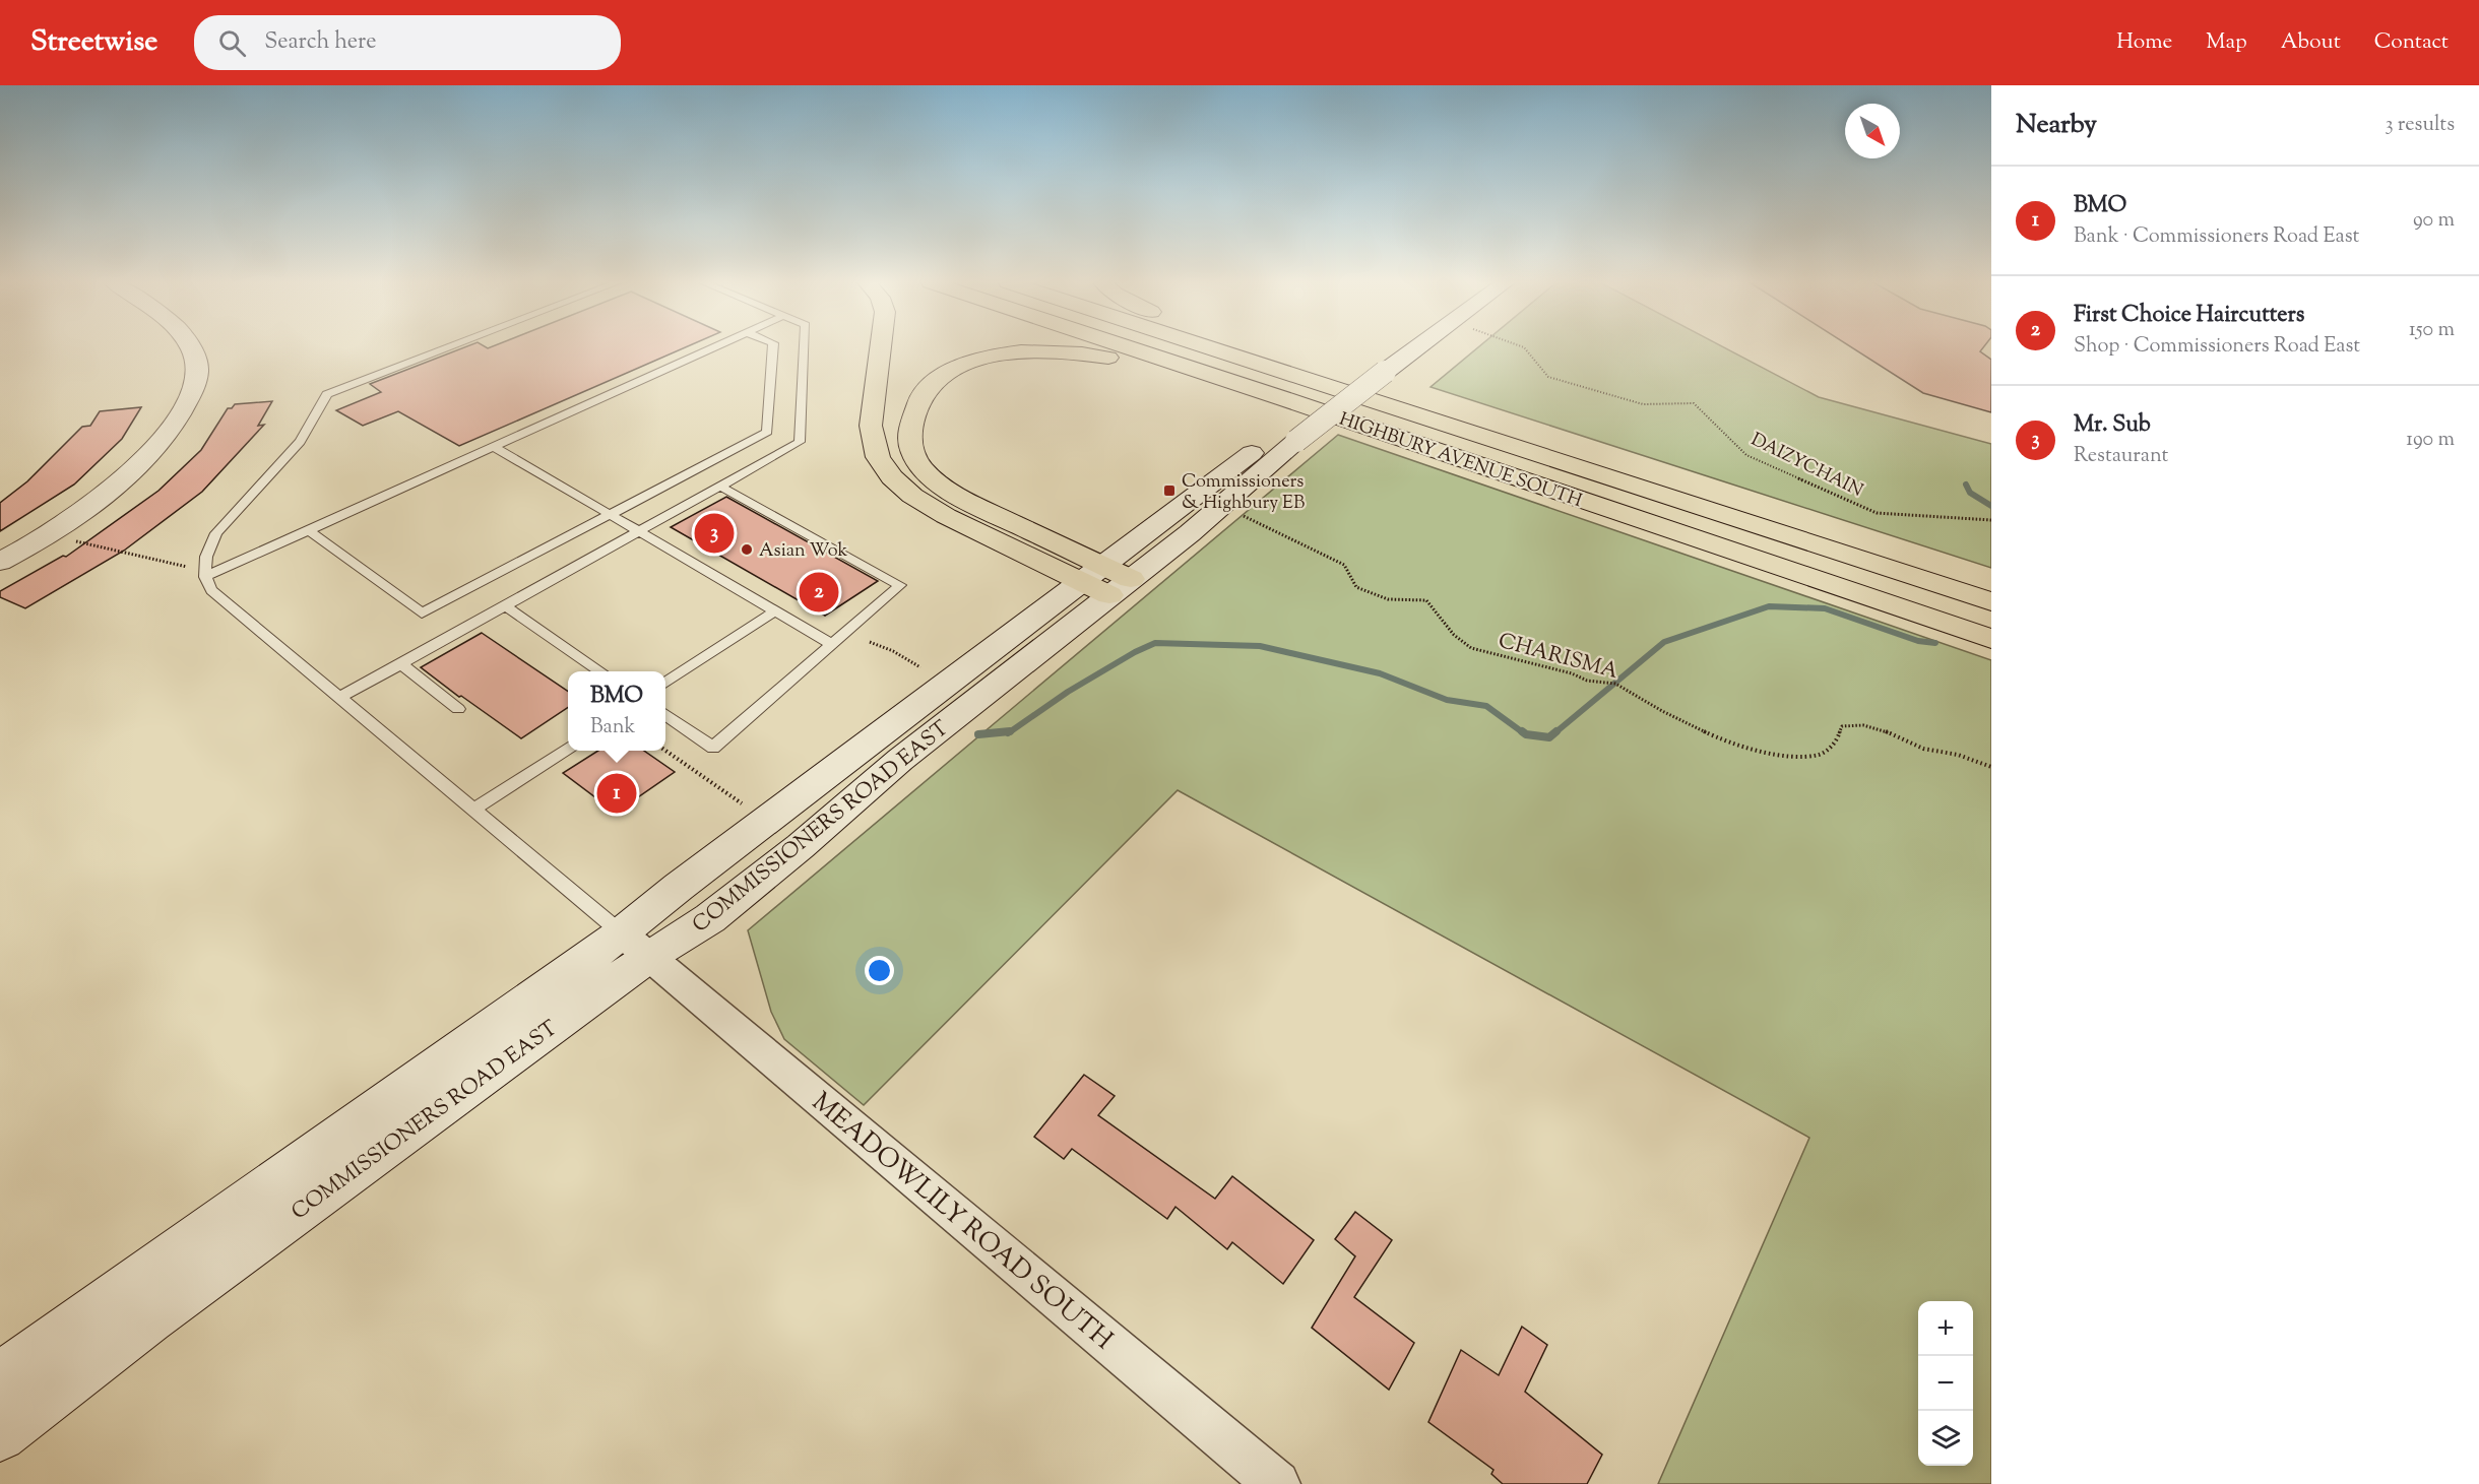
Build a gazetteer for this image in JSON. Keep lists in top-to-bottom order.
{
  "streets": {
    "highway": ["HIGHBURY AVENUE SOUTH"],
    "main road": ["COMMISSIONERS ROAD EAST"],
    "street": ["MEADOWLILY ROAD SOUTH"],
    "path": ["DAIZYCHAIN", "CHARISMA"]
  },
  "crossings": [
    ["COMMISSIONERS ROAD EAST", "MEADOWLILY ROAD SOUTH"]
  ],
  "places": {
    "transit": ["Commissioners & Highbury EB"],
    "other": ["Asian Wok"]
  },
  "north": "bottom right",
  "page": {
    "header": "Streetwise",
    "search": "Search here",
    "nav": [
      "Home",
      "Map",
      "About",
      "Contact"
    ],
    "heading": ["Nearby", "3 results"],
    "list": [
      {
        "mark": "1",
        "name": "BMO",
        "note": "Bank · Commissioners Road East",
        "value": "90 m"
      },
      {
        "mark": "2",
        "name": "First Choice Haircutters",
        "note": "Shop · Commissioners Road East",
        "value": "150 m"
      },
      {
        "mark": "3",
        "name": "Mr. Sub",
        "note": "Restaurant",
        "value": "190 m"
      }
    ],
    "pins": ["3", "2", "1"],
    "popup": ["BMO", "Bank"],
    "map_buttons": ["+", "−"]
  }
}
